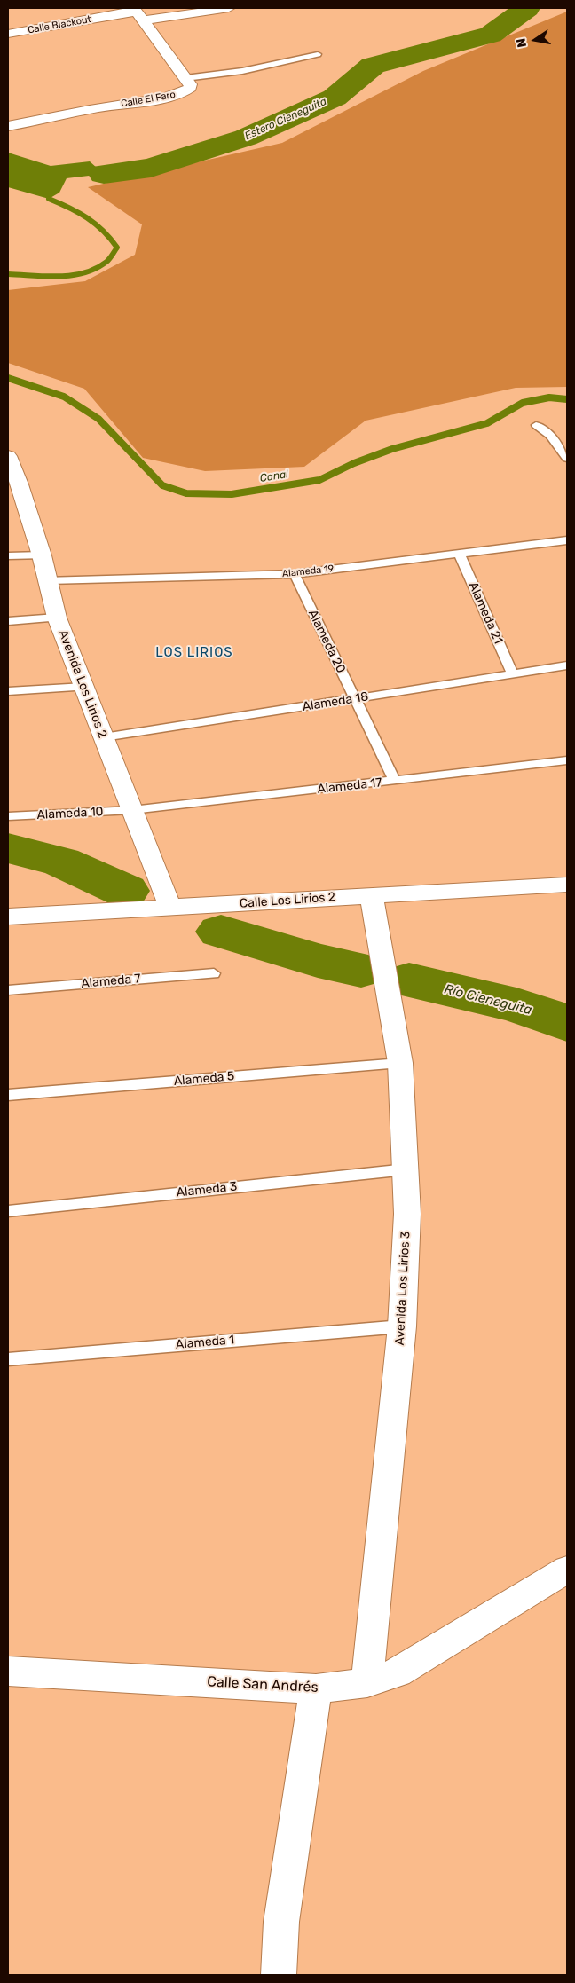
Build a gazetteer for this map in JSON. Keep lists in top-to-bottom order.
{
  "streets": {
    "street": [
      "Calle Blackout",
      "Calle El Faro",
      "Avenida Los Lirios 2",
      "Calle Los Lirios 2",
      "Avenida Los Lirios 3",
      "Calle San Andrés"
    ],
    "lane": [
      "Alameda 19",
      "Alameda 21",
      "Alameda 20",
      "Alameda 18",
      "Alameda 17",
      "Alameda 10",
      "Alameda 7",
      "Alameda 5",
      "Alameda 3",
      "Alameda 1"
    ]
  },
  "crossings": [
    ["Calle Blackout", "Calle El Faro"],
    ["Alameda 19", "Alameda 21"],
    ["Alameda 19", "Alameda 20"],
    ["Alameda 19", "Avenida Los Lirios 2"],
    ["Alameda 21", "Alameda 18"],
    ["Alameda 20", "Alameda 18"],
    ["Alameda 20", "Alameda 17"],
    ["Avenida Los Lirios 2", "Alameda 18"],
    ["Avenida Los Lirios 2", "Alameda 17"],
    ["Avenida Los Lirios 2", "Alameda 10"],
    ["Avenida Los Lirios 2", "Calle Los Lirios 2"],
    ["Alameda 17", "Alameda 10"],
    ["Calle Los Lirios 2", "Avenida Los Lirios 3"],
    ["Alameda 5", "Avenida Los Lirios 3"],
    ["Alameda 3", "Avenida Los Lirios 3"],
    ["Avenida Los Lirios 3", "Alameda 1"],
    ["Avenida Los Lirios 3", "Calle San Andrés"]
  ],
  "districts": ["LOS LIRIOS"],
  "water": ["Estero Cieneguita", "Canal", "Río Cieneguita"],
  "north": "left"
}
